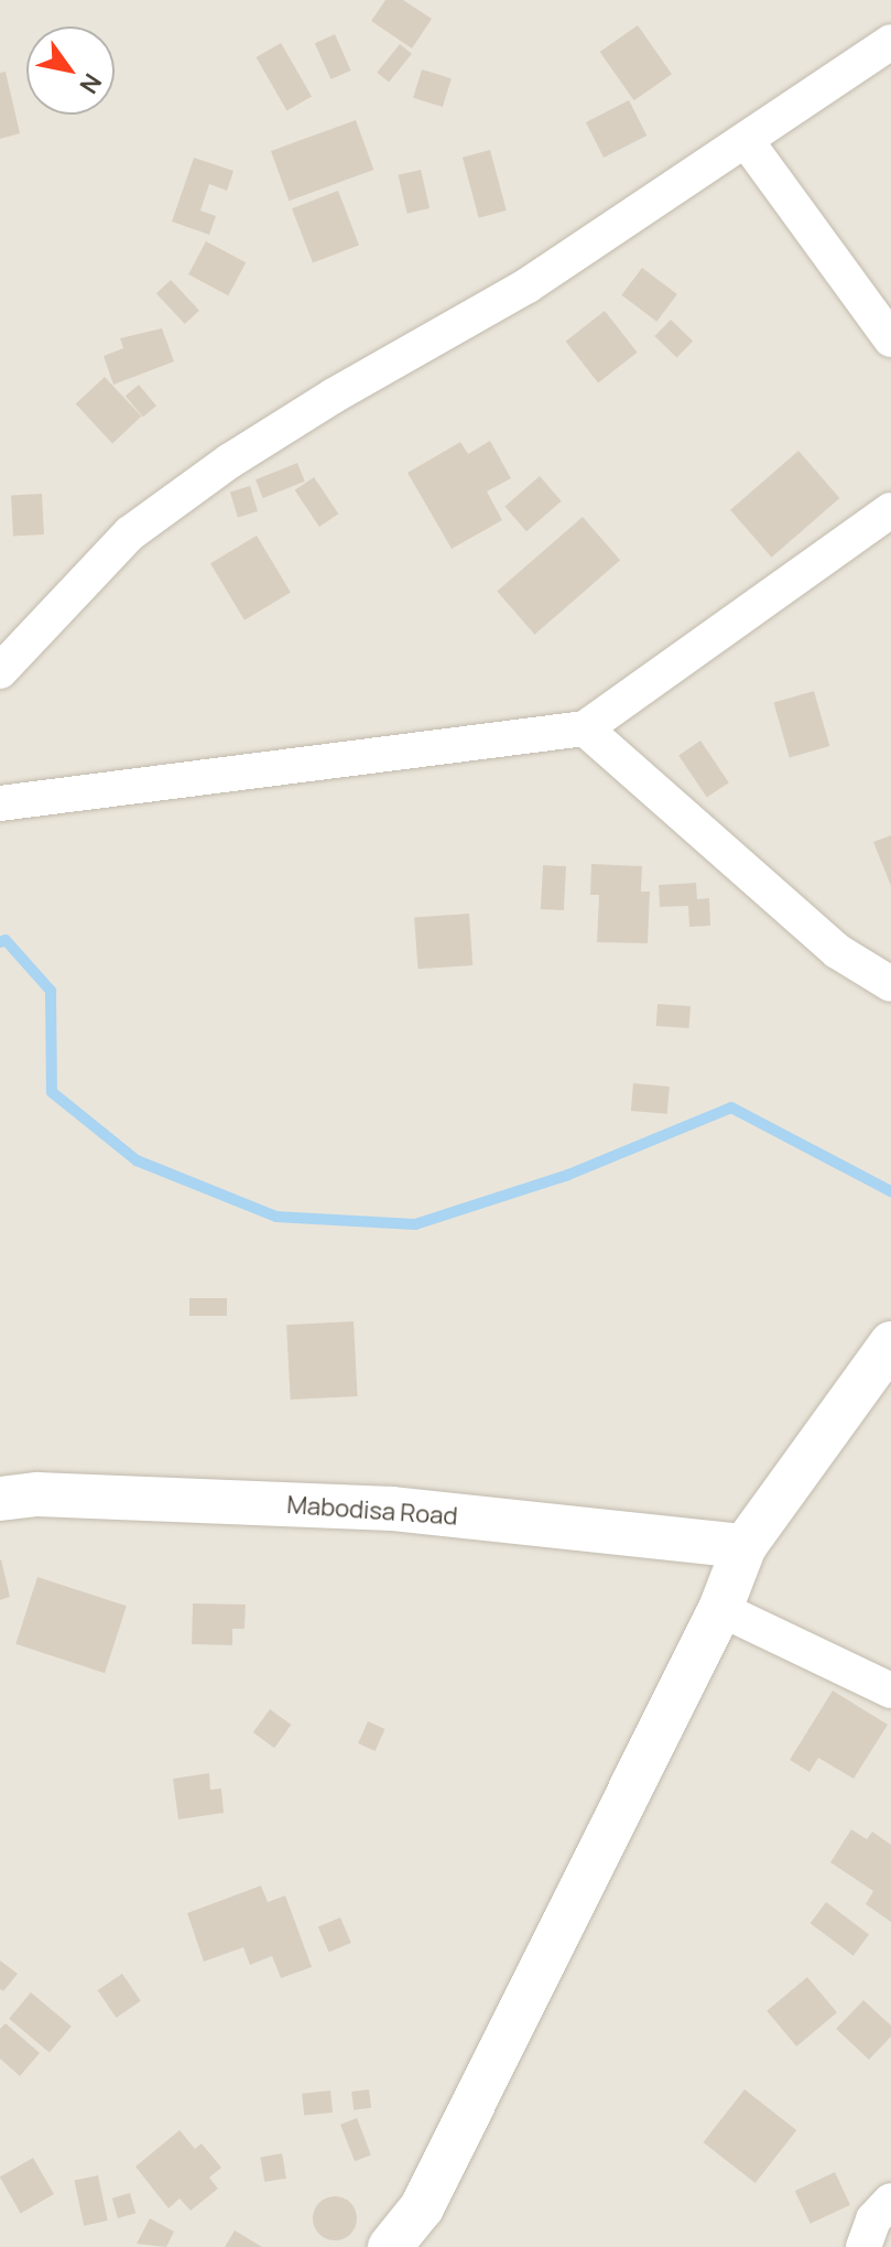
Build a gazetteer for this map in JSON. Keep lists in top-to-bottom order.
{
  "streets": {
    "street": ["Mabodisa Road"]
  },
  "north": "bottom right"
}
